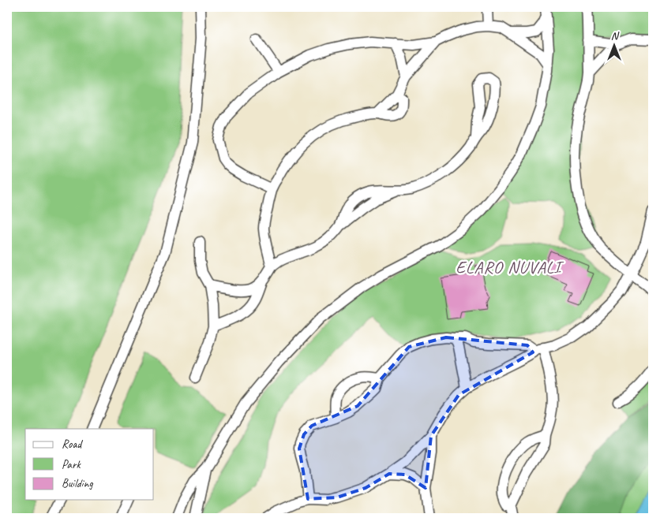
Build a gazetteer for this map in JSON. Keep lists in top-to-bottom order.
{
  "districts": ["ELARO NUVALI"],
  "legend": ["Road", "Park", "Building"],
  "north": "top"
}
